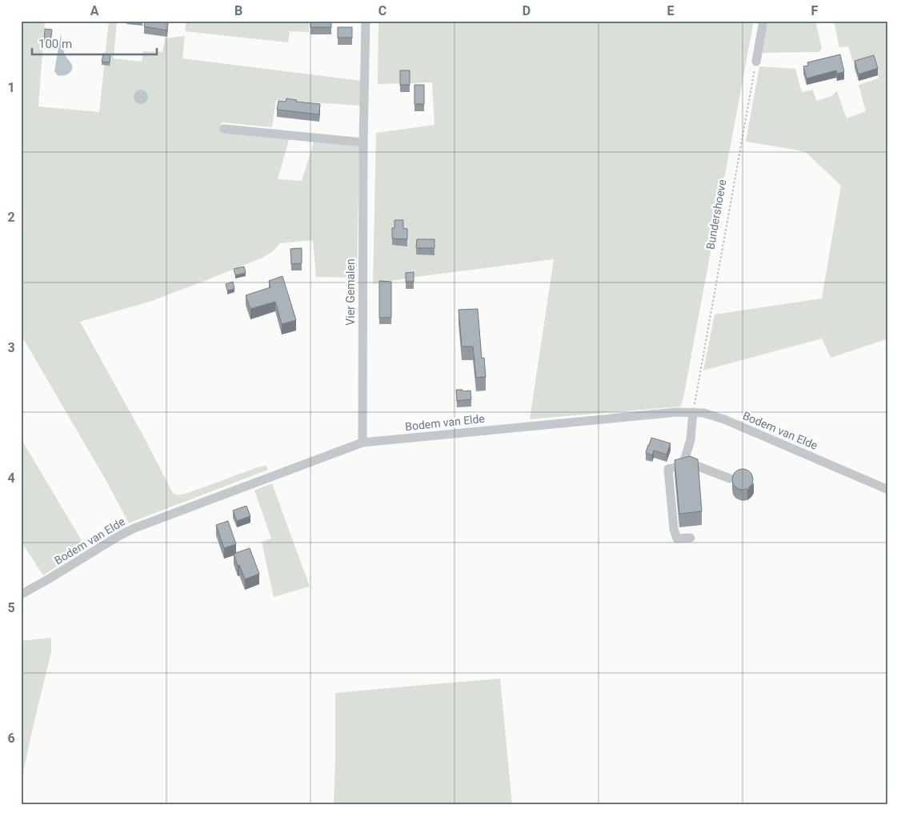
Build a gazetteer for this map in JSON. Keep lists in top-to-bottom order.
{
  "streets": {
    "street": ["Vier Gemalen", "Bodem van Elde"],
    "path": ["Bundershoeve"]
  },
  "crossings": [
    ["Bundershoeve", "Bodem van Elde"],
    ["Vier Gemalen", "Bodem van Elde"]
  ],
  "scale_bar": "100 m",
  "grid": {
    "columns": [
      "A",
      "B",
      "C",
      "D",
      "E",
      "F"
    ],
    "rows": [
      "1",
      "2",
      "3",
      "4",
      "5",
      "6"
    ]
  }
}
